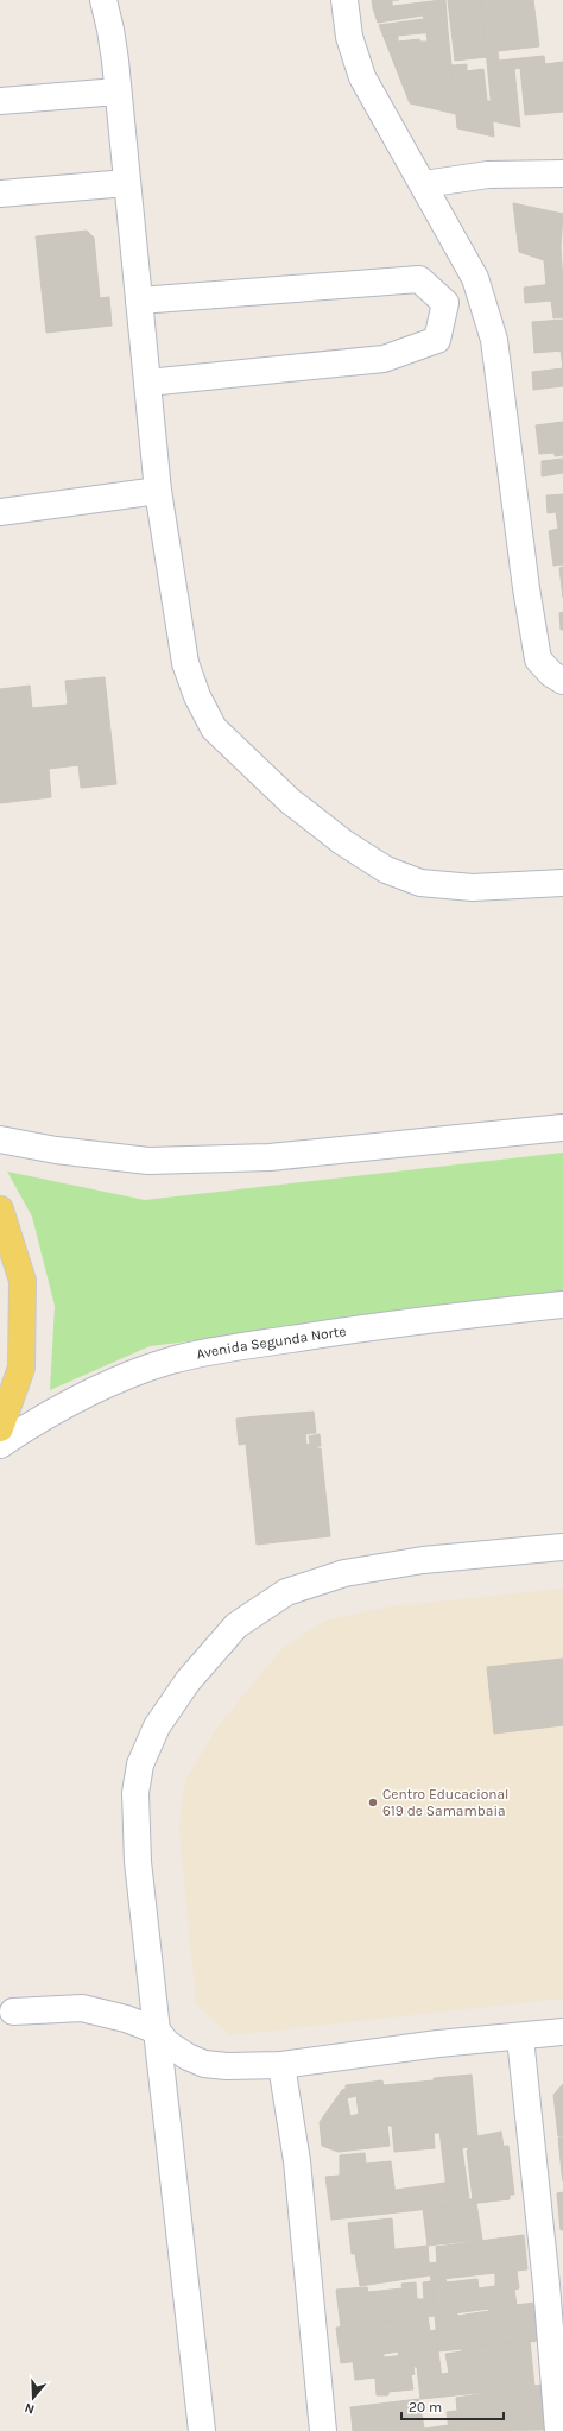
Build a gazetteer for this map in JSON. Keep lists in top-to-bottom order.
{
  "streets": {
    "street": ["Avenida Segunda Norte"]
  },
  "places": ["Centro Educacional 619 de Samambaia"],
  "scale_bar": "20 m",
  "north": "bottom"
}
